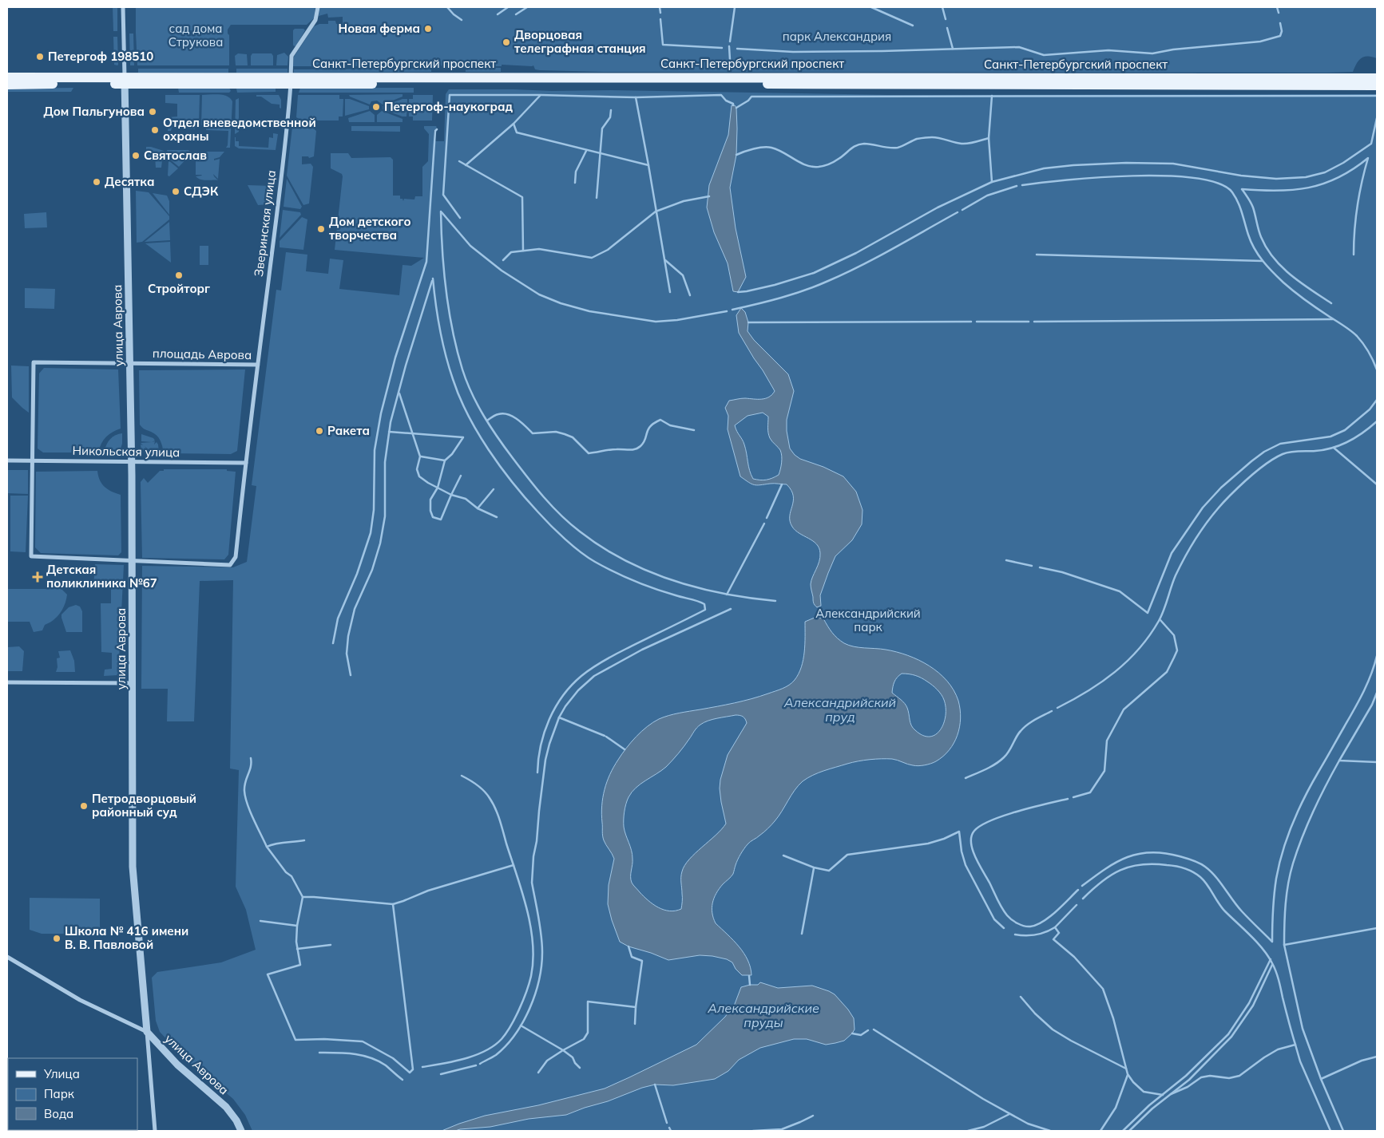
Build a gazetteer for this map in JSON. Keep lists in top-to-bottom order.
{
  "streets": {
    "main road": ["Санкт-Петербургский проспект"],
    "street": [
      "Зверинская улица",
      "улица Аврова",
      "площадь Аврова",
      "Никольская улица"
    ]
  },
  "crossings": [
    ["Санкт-Петербургский проспект", "Зверинская улица"],
    ["Санкт-Петербургский проспект", "улица Аврова"],
    ["Зверинская улица", "площадь Аврова"],
    ["улица Аврова", "площадь Аврова"],
    ["улица Аврова", "Никольская улица"],
    ["площадь Аврова", "Никольская улица"]
  ],
  "water": ["Александрийский пруд", "Александрийские пруды"],
  "parks": ["сад дома Струкова", "парк Александрия", "Александрийский парк"],
  "places": {
    "other": [
      "Новая ферма",
      "Дворцовая телеграфная станция",
      "Петергоф 198510",
      "Петергоф-наукоград",
      "Дом Пальгунова",
      "Отдел вневедомственной охраны",
      "Святослав",
      "Десятка",
      "СДЭК",
      "Дом детского творчества",
      "Стройторг",
      "Ракета",
      "Петродворцовый районный суд",
      "Школа № 416 имени В. В. Павловой"
    ],
    "health": ["Детская поликлиника №67"]
  },
  "legend": ["Улица", "Парк", "Вода"]
}
